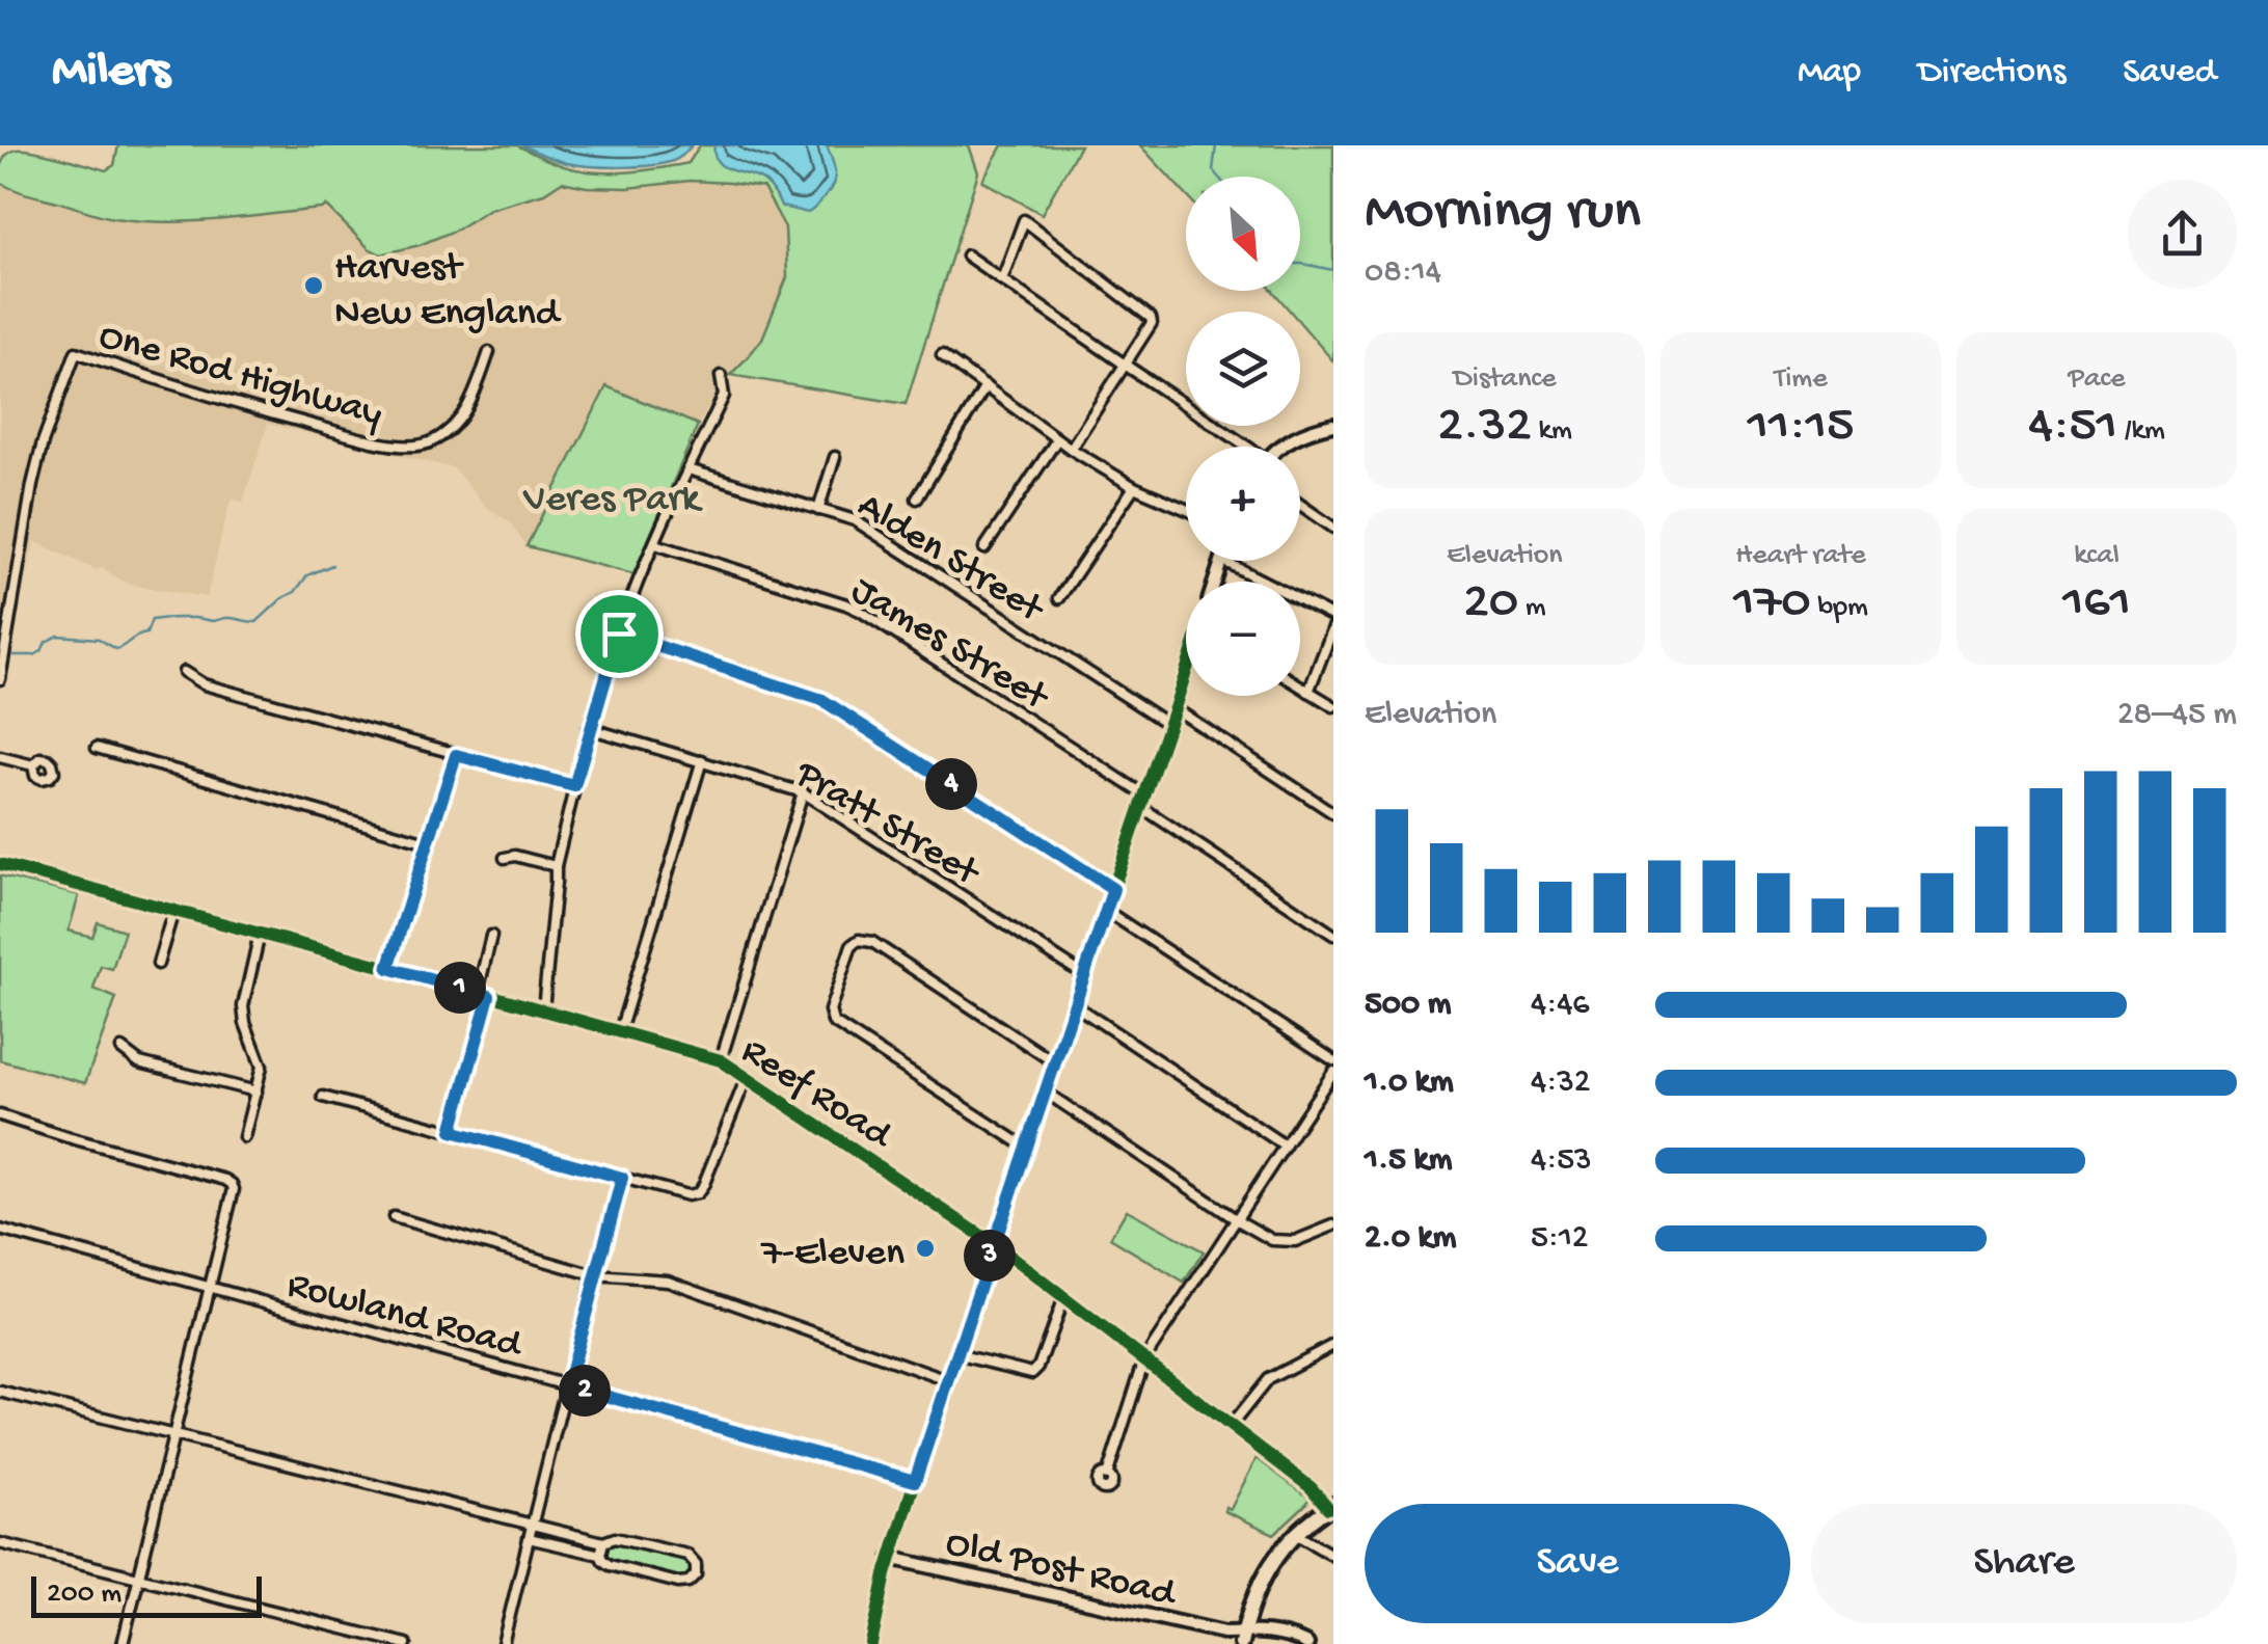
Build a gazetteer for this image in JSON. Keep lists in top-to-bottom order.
{
  "streets": {
    "street": [
      "One Rod Highway",
      "Alden Street",
      "James Street",
      "Pratt Street",
      "Reef Road",
      "Rowland Road",
      "Old Post Road"
    ]
  },
  "parks": ["Veres Park"],
  "places": ["Harvest New England", "7-Eleven"],
  "scale_bar": "200 m",
  "north": "bottom right",
  "page": {
    "header": "Milers",
    "nav": ["Map", "Directions", "Saved"],
    "heading": ["Morning run", "08:14"],
    "map_buttons": ["+", "−"],
    "stats": [
      ["Distance", "2.32 km"],
      ["Time", "11:15"],
      ["Pace", "4:51 /km"],
      ["Elevation", "20 m"],
      ["Heart rate", "170 bpm"],
      ["kcal", "161"]
    ],
    "chart": ["Elevation", "28–45 m"],
    "pins": [
      "4",
      "1",
      "3",
      "2"
    ],
    "list": [
      {
        "name": "500 m",
        "note": "4:46"
      },
      {
        "name": "1.0 km",
        "note": "4:32"
      },
      {
        "name": "1.5 km",
        "note": "4:53"
      },
      {
        "name": "2.0 km",
        "note": "5:12"
      }
    ],
    "buttons": ["Save", "Share"],
    "scale": "200 m"
  }
}
